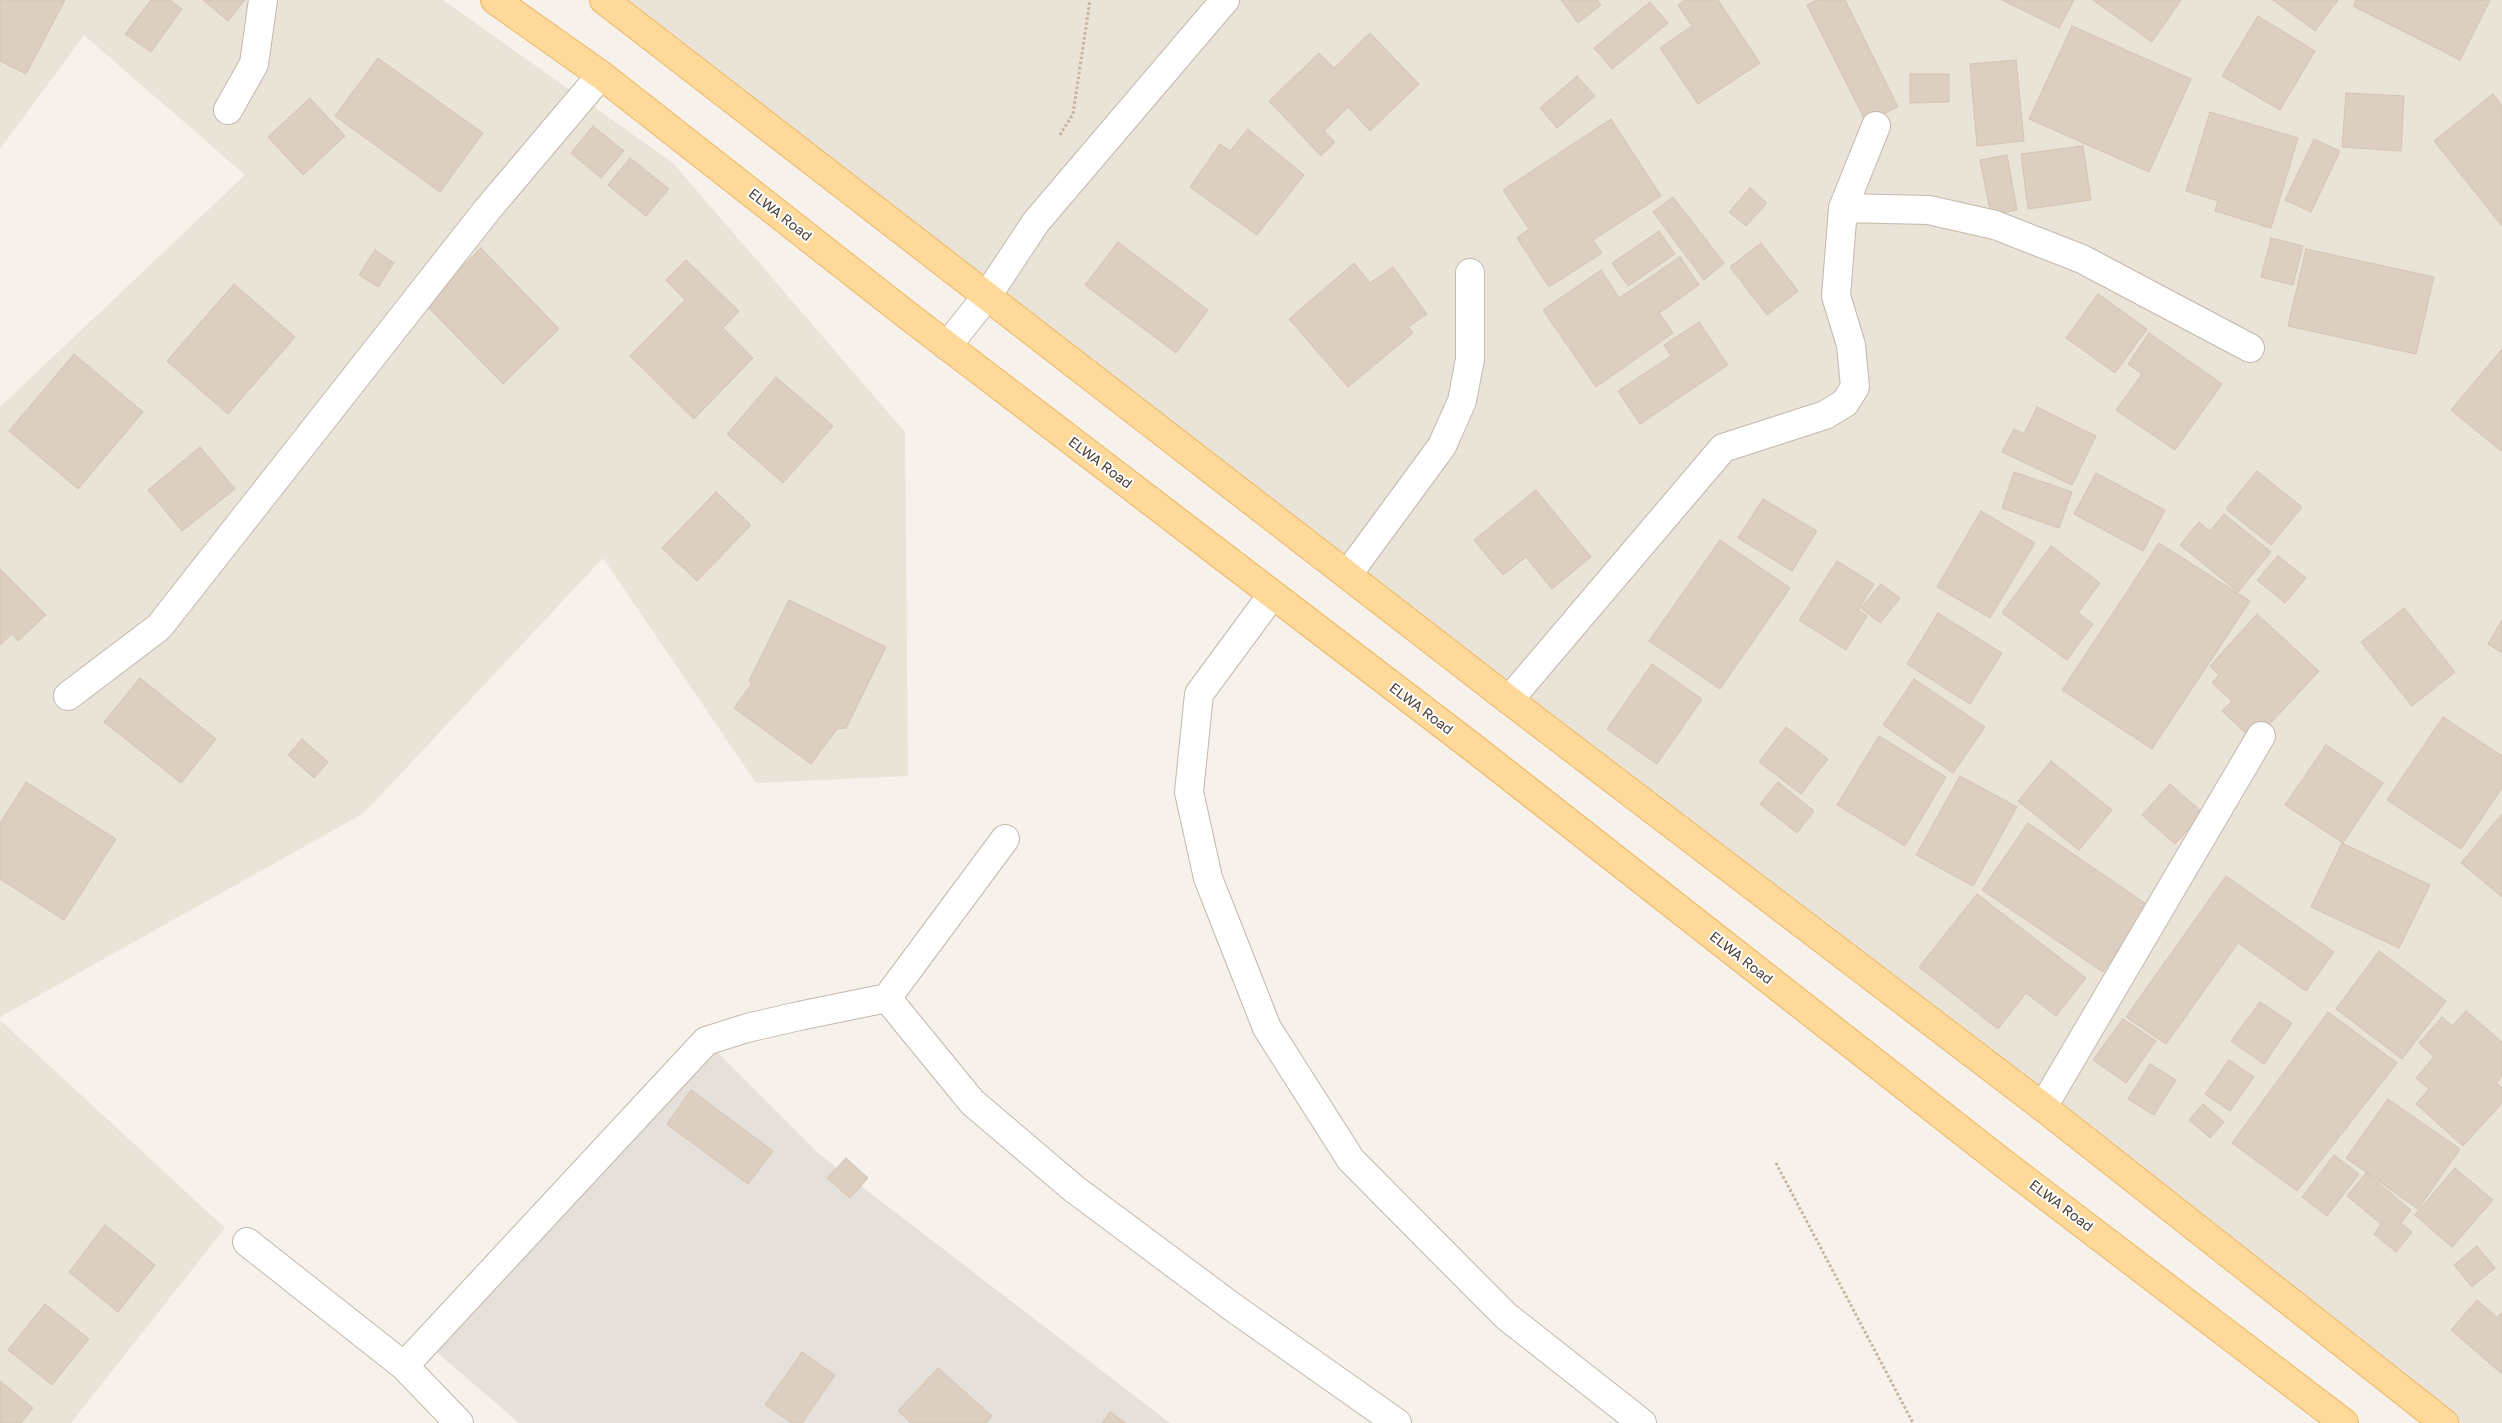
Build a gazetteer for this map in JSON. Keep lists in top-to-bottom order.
{
  "streets": {
    "main road": ["ELWA Road"]
  }
}
